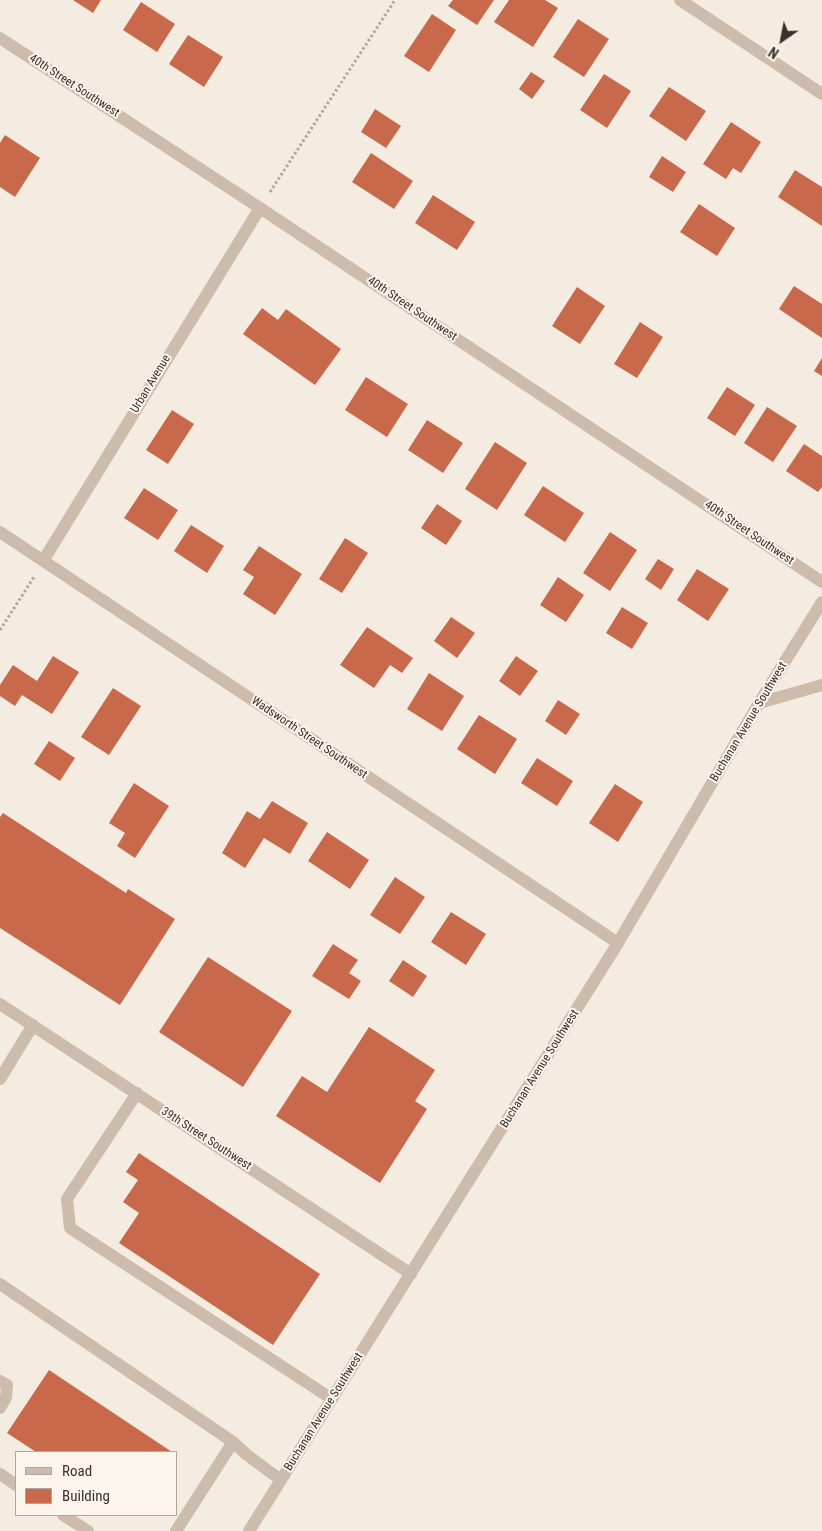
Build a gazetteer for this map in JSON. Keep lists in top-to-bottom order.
{
  "streets": {
    "street": [
      "40th Street Southwest",
      "Urban Avenue",
      "Buchanan Avenue Southwest",
      "Wadsworth Street Southwest",
      "39th Street Southwest"
    ]
  },
  "crossings": [
    ["40th Street Southwest", "Urban Avenue"],
    ["Urban Avenue", "Wadsworth Street Southwest"],
    ["Buchanan Avenue Southwest", "Wadsworth Street Southwest"],
    ["Buchanan Avenue Southwest", "39th Street Southwest"]
  ],
  "legend": ["Road", "Building"],
  "north": "bottom left"
}
